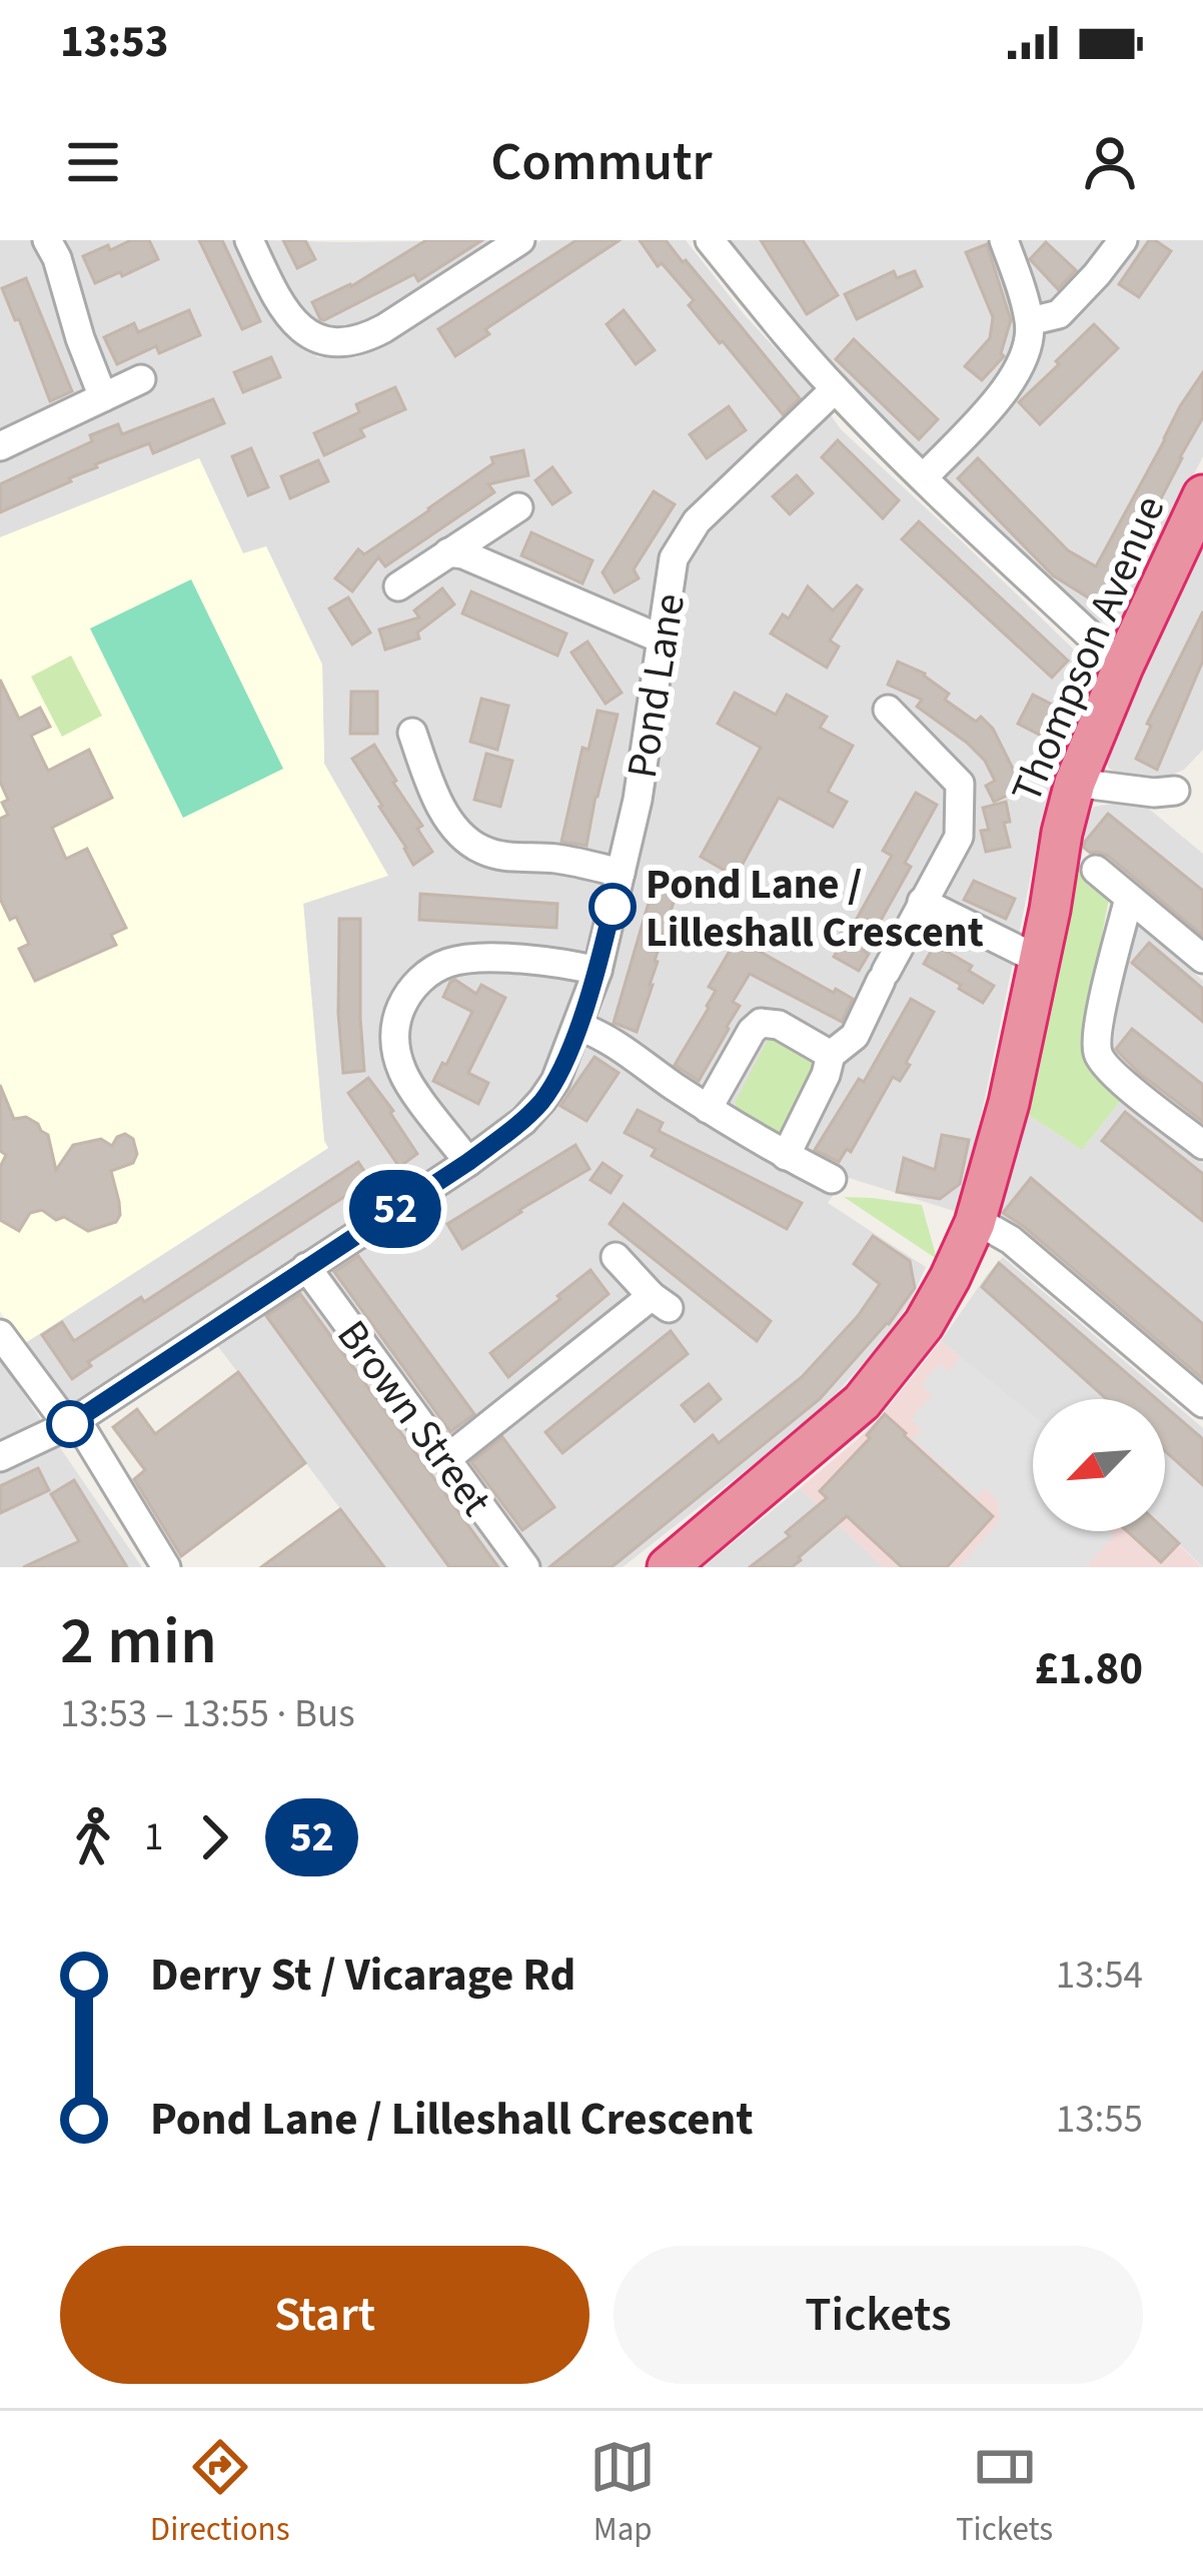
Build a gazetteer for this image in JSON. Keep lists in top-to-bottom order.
{
  "streets": {
    "highway": ["Thompson Avenue"],
    "street": ["Pond Lane", "Brown Street"]
  },
  "crossings": [
    ["Pond Lane", "Brown Street"]
  ],
  "places": ["Pond Lane / Lilleshall Crescent"],
  "lines": ["bus line 52"],
  "north": "bottom left",
  "page": {
    "status": "13:53",
    "header": "Commutr",
    "on_map": "52",
    "heading": ["2 min", "13:53 – 13:55 · Bus", "£1.80"],
    "legs": ["1", "52"],
    "list": [
      {
        "name": "Derry St / Vicarage Rd",
        "value": "13:54"
      },
      {
        "name": "Pond Lane / Lilleshall Crescent",
        "value": "13:55"
      }
    ],
    "buttons": ["Start", "Tickets"],
    "tabs": ["Directions", "Map", "Tickets"]
  }
}
